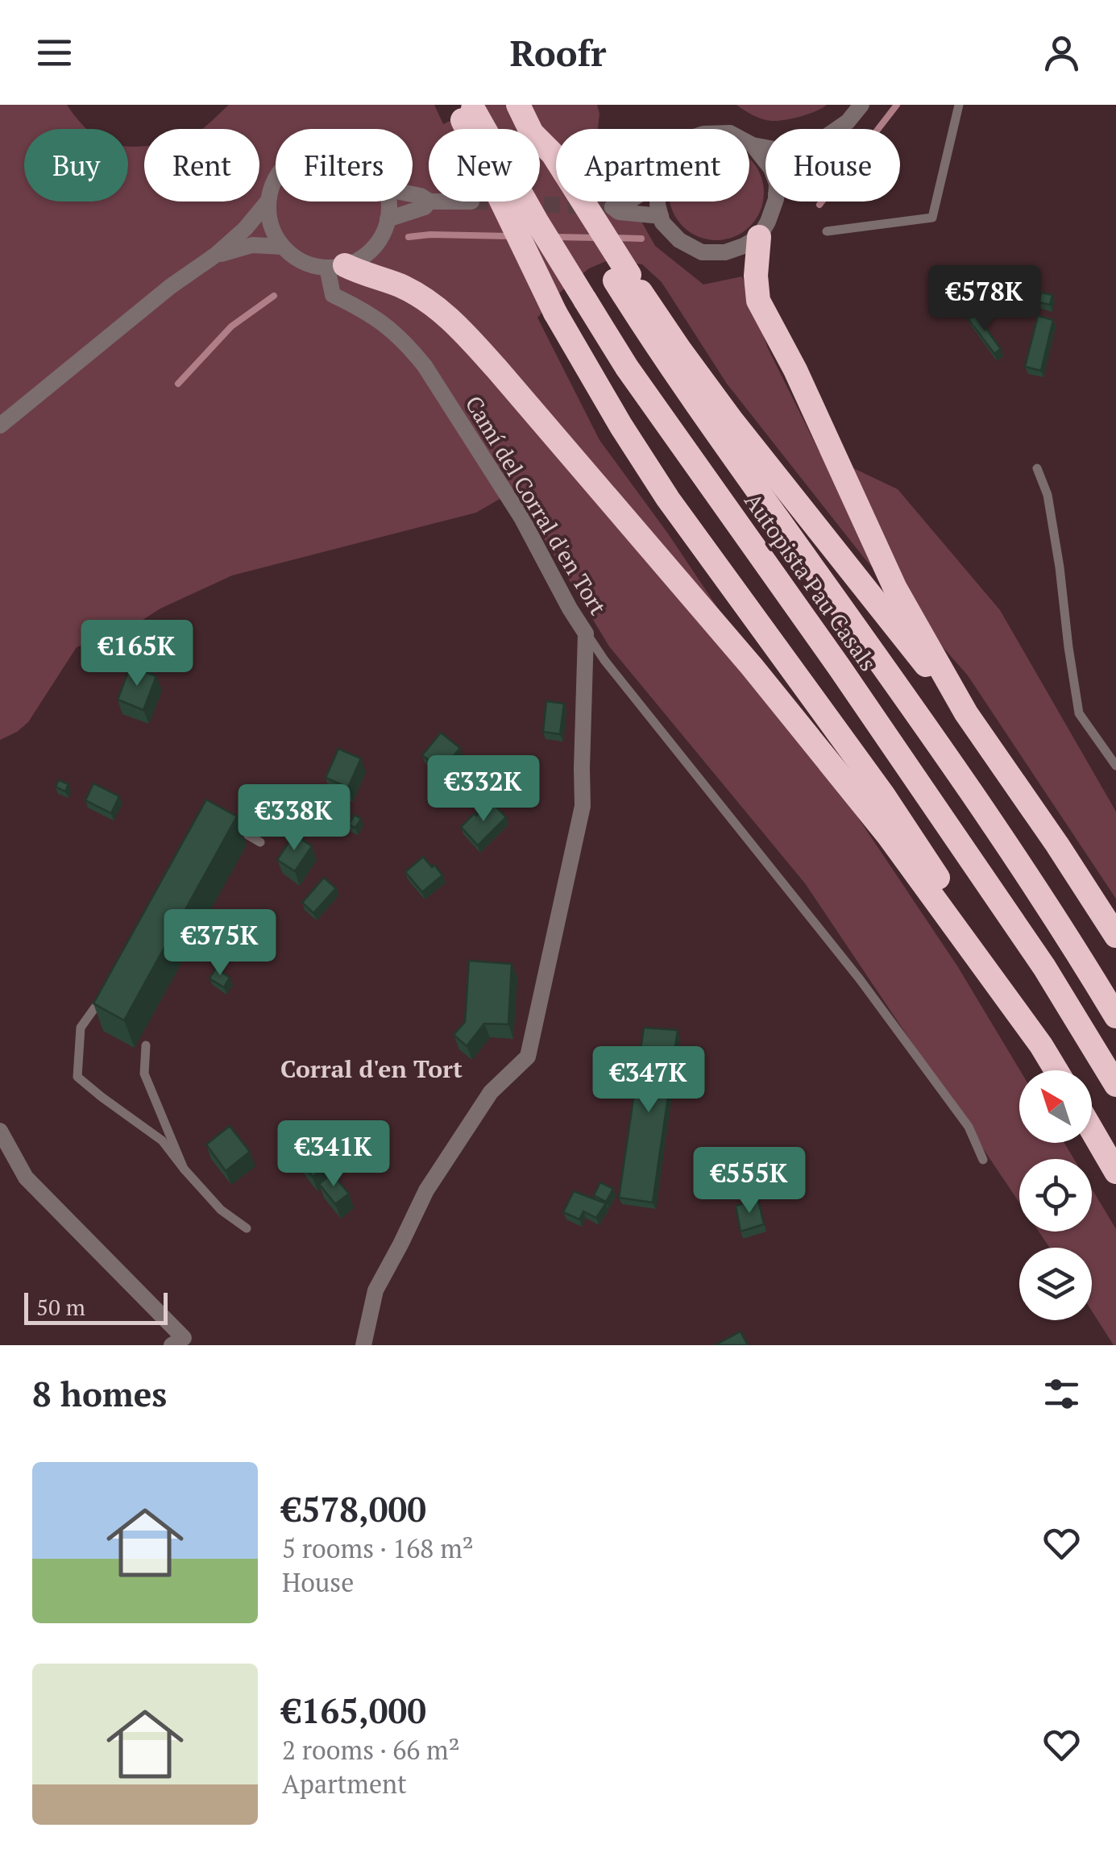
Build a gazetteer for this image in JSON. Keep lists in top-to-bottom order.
{
  "streets": {
    "highway": ["Autopista Pau Casals"],
    "street": ["Camí del Corral d'en Tort"]
  },
  "districts": ["Corral d'en Tort"],
  "scale_bar": "50 m",
  "north": "top left",
  "page": {
    "header": "Roofr",
    "chip": [
      "Buy",
      "Rent",
      "Filters",
      "New",
      "Apartment",
      "House"
    ],
    "price": [
      "€578K",
      "€165K",
      "€332K",
      "€338K",
      "€375K",
      "€347K",
      "€341K",
      "€555K"
    ],
    "scale": "50 m",
    "heading": "8 homes",
    "list": [
      {
        "name": "€578,000",
        "note": "5 rooms · 168 m² · House"
      },
      {
        "name": "€165,000",
        "note": "2 rooms · 66 m² · Apartment"
      }
    ]
  }
}
